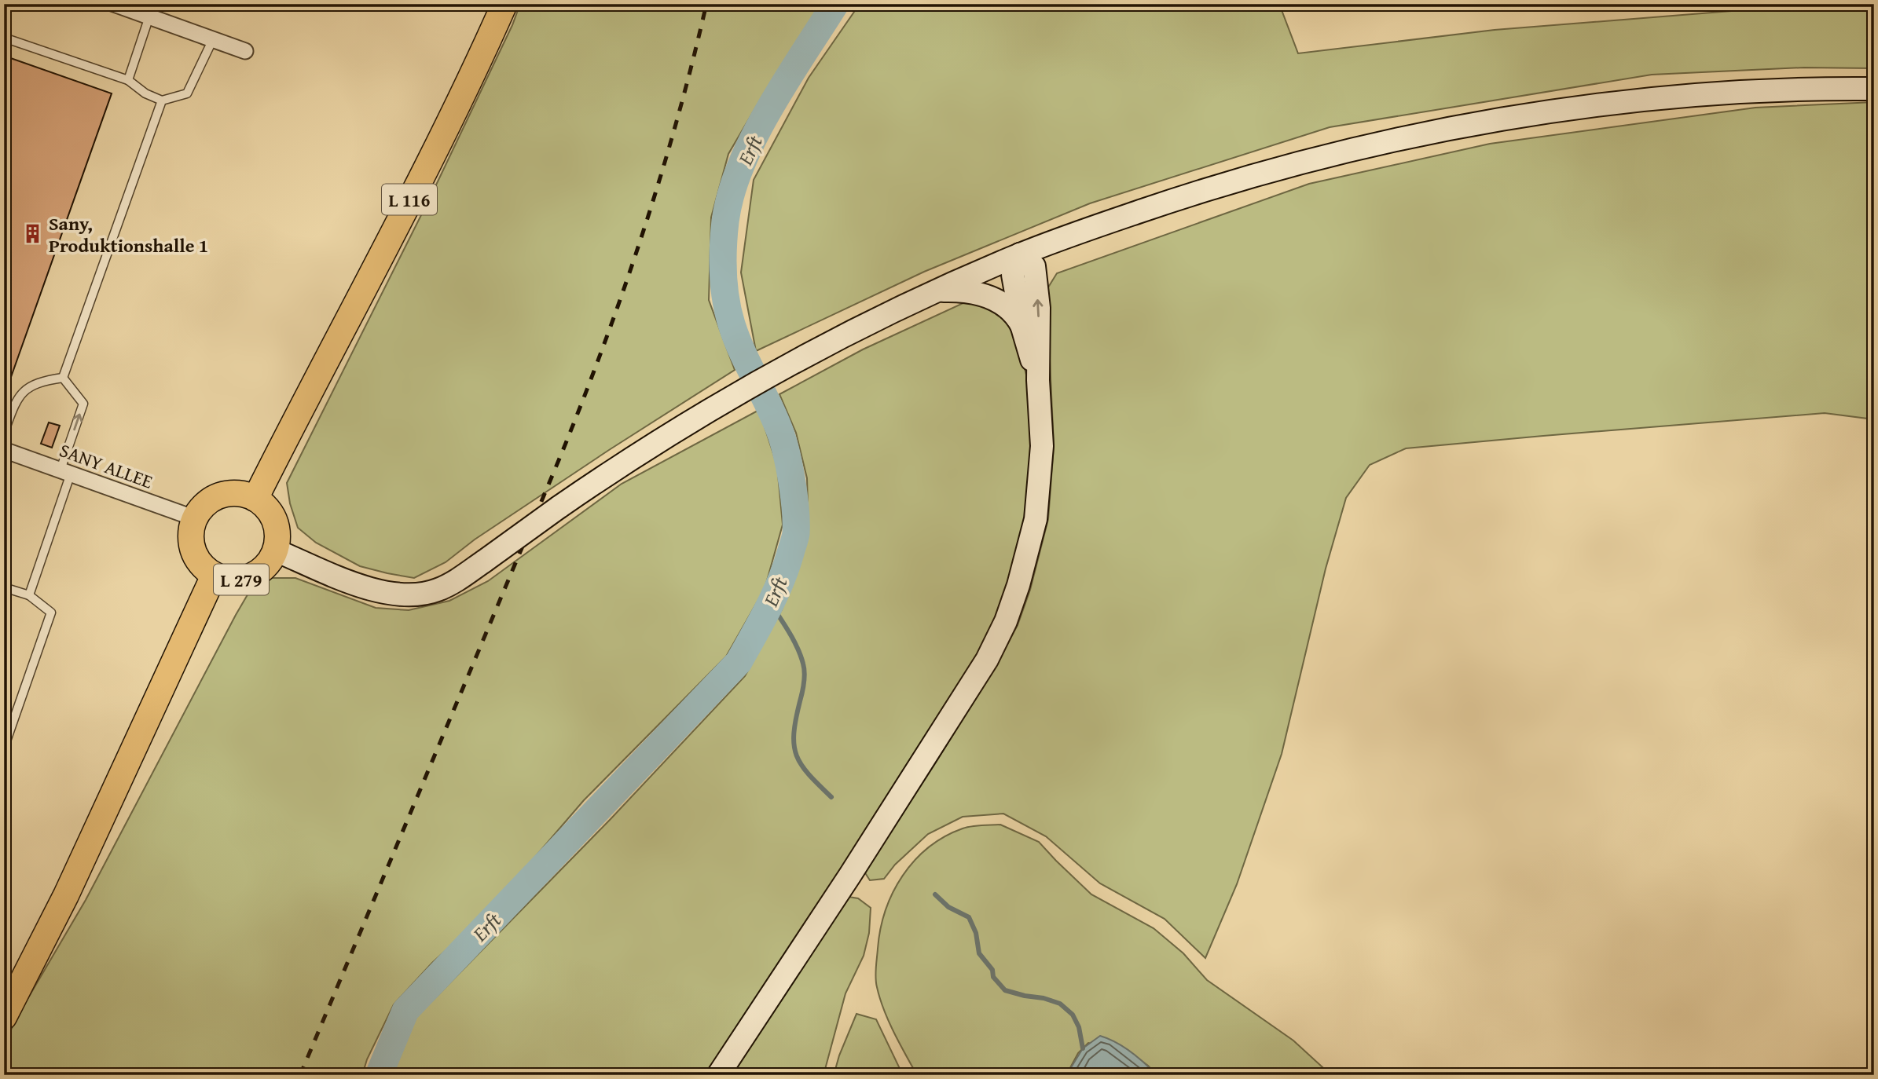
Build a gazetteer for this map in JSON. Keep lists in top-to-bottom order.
{
  "streets": {
    "main road": ["L 116", "L 279"],
    "street": ["SANY ALLEE"]
  },
  "crossings": [
    ["L 116", "SANY ALLEE"],
    ["L 116", "L 279"],
    ["SANY ALLEE", "L 279"]
  ],
  "water": ["Erft"],
  "places": {
    "building": ["Sany, Produktionshalle 1"]
  }
}
